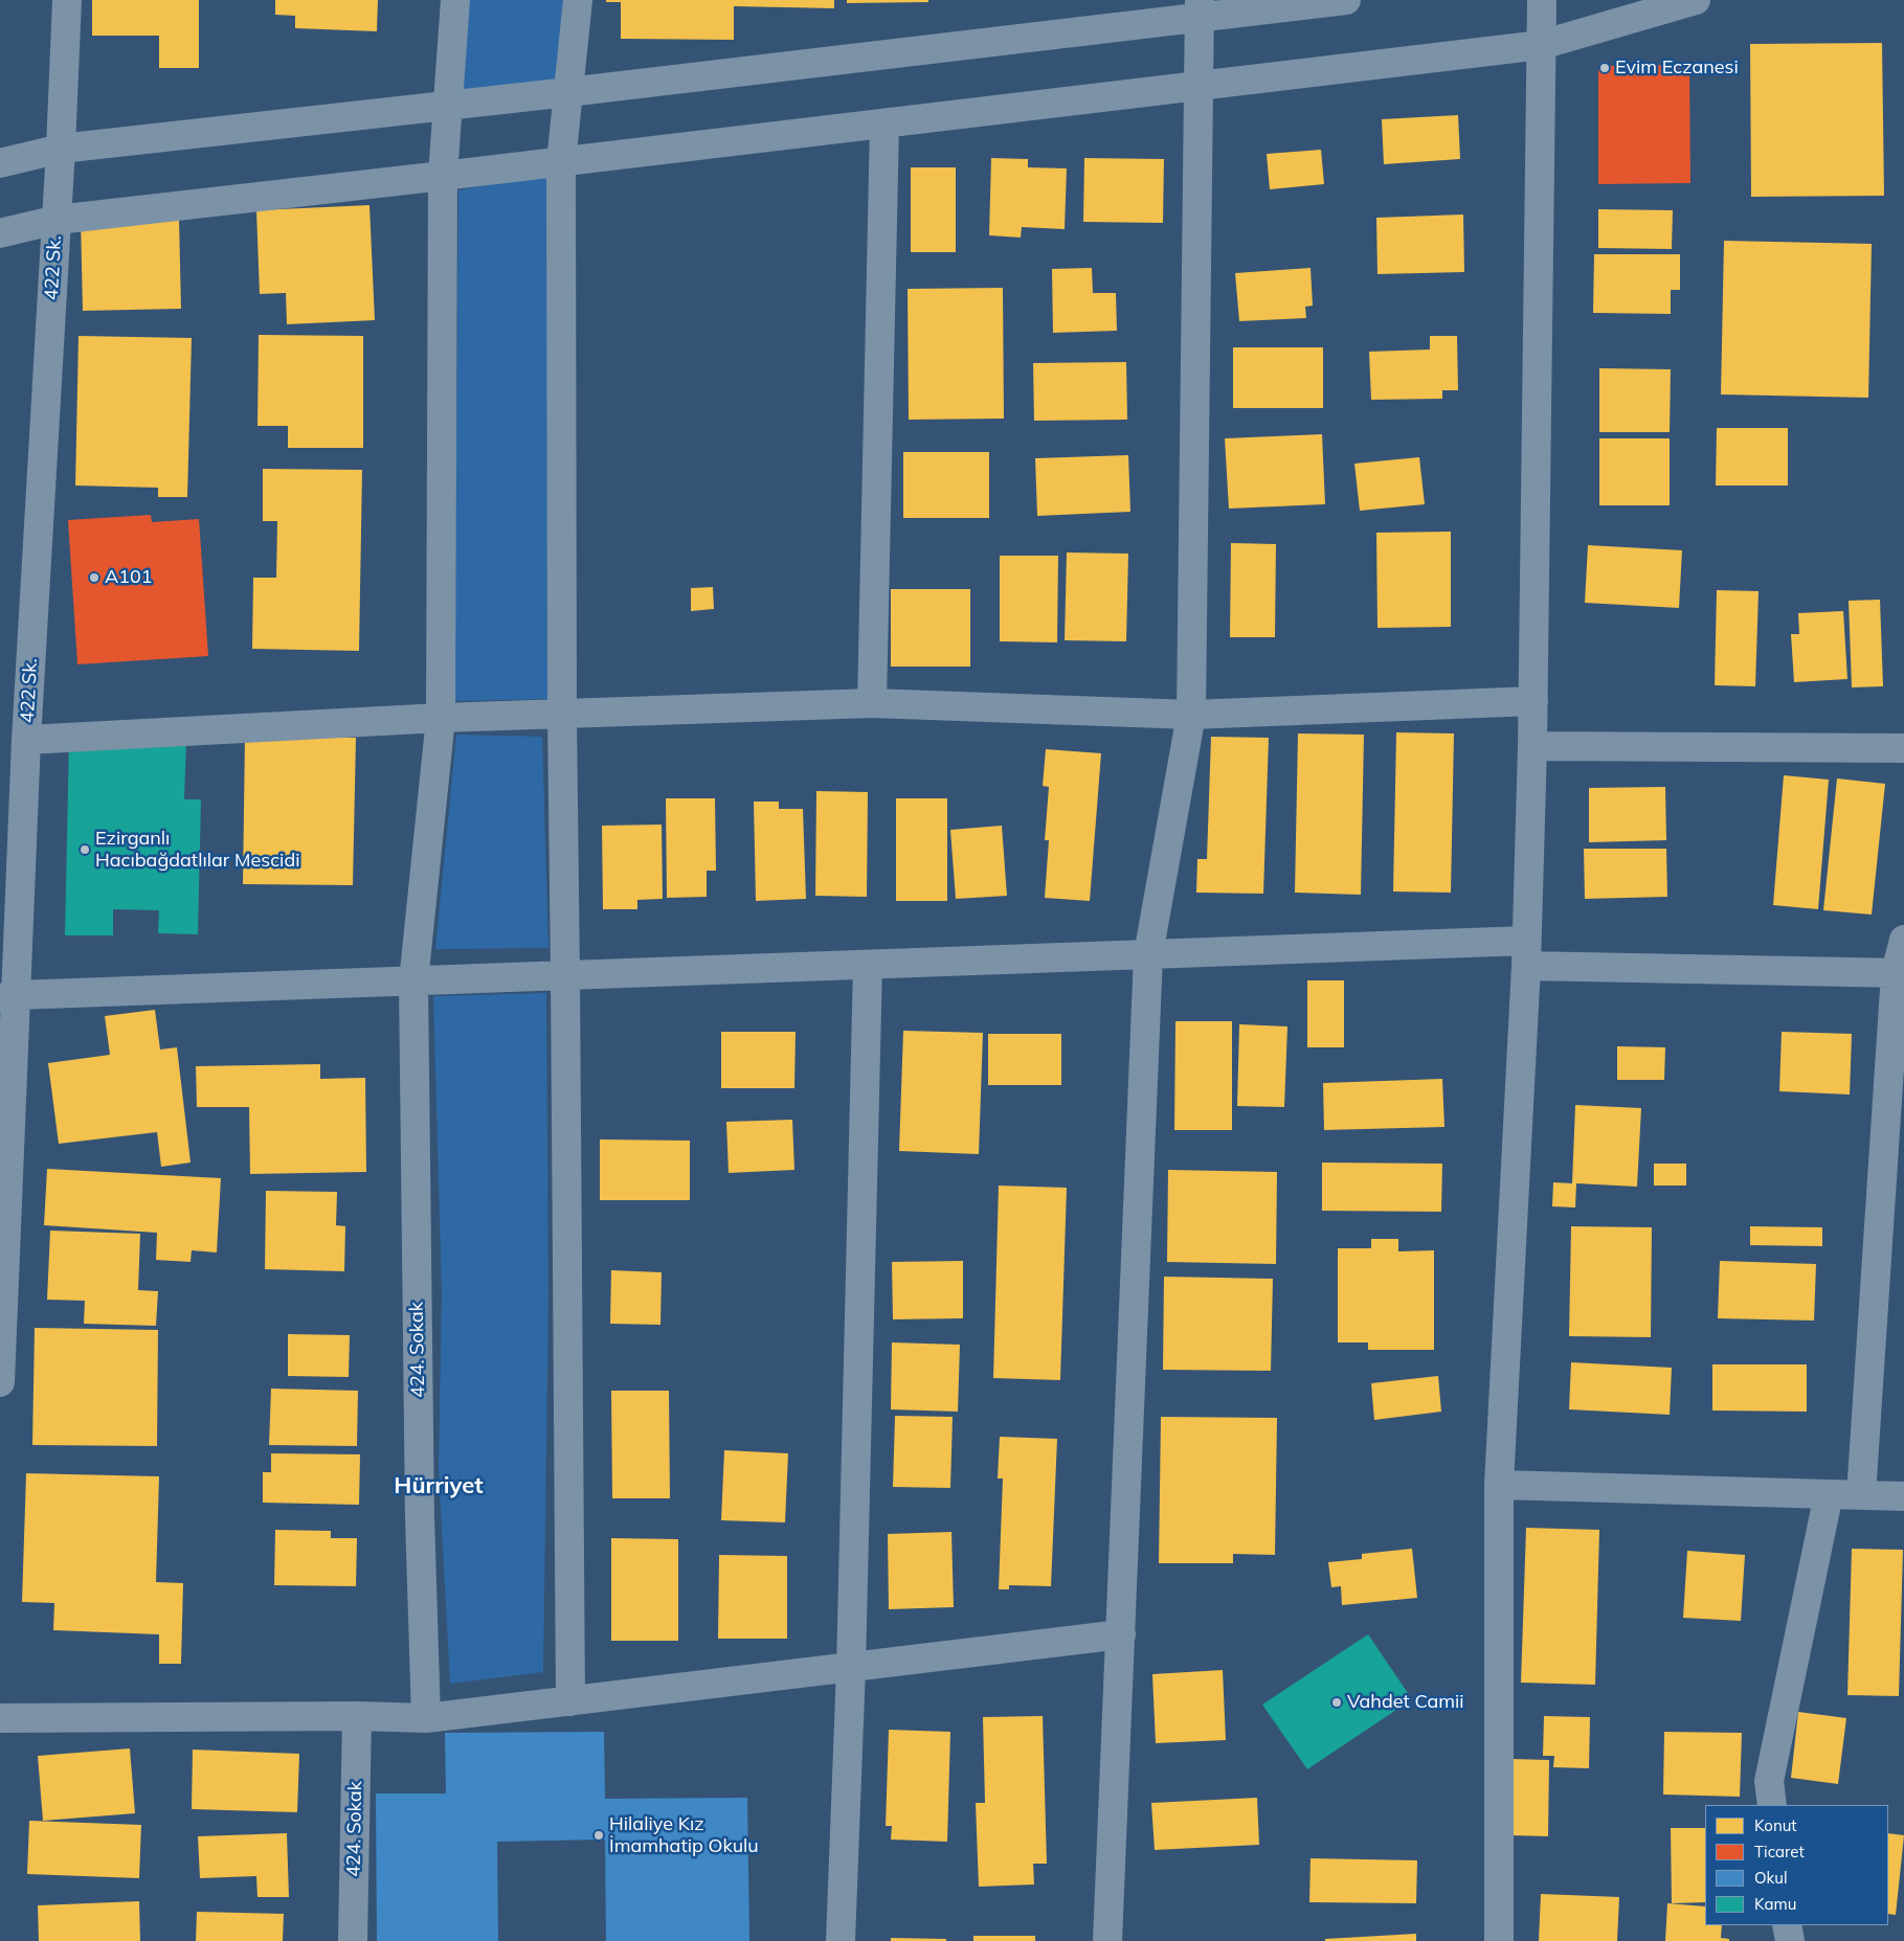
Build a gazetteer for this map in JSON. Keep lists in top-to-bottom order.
{
  "streets": {
    "street": ["422 Sk.", "424. Sokak"]
  },
  "districts": ["Hürriyet"],
  "places": [
    "Evim Eczanesi",
    "A101",
    "Ezirganlı Hacıbağdatlılar Mescidi",
    "Vahdet Camii",
    "Hilaliye Kız İmamhatip Okulu"
  ],
  "legend": [
    "Konut",
    "Ticaret",
    "Okul",
    "Kamu"
  ]
}
